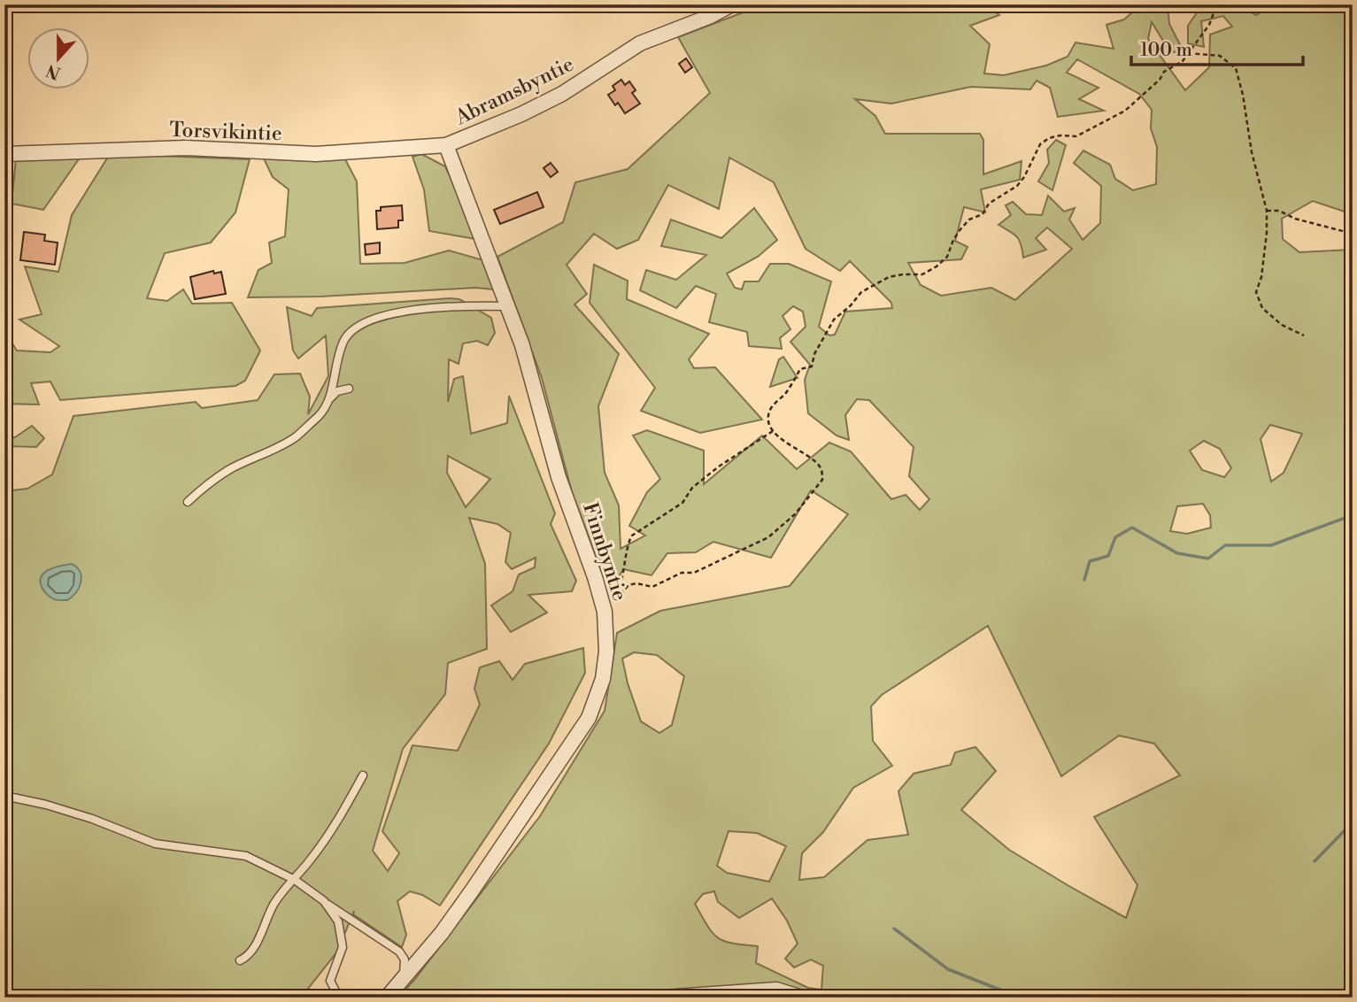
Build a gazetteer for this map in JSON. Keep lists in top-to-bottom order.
{
  "streets": {
    "street": ["Abramsbyntie", "Torsvikintie", "Finnbyntie"]
  },
  "crossings": [
    ["Abramsbyntie", "Torsvikintie"],
    ["Abramsbyntie", "Finnbyntie"],
    ["Torsvikintie", "Finnbyntie"]
  ],
  "scale_bar": "100 m",
  "north": "bottom"
}
